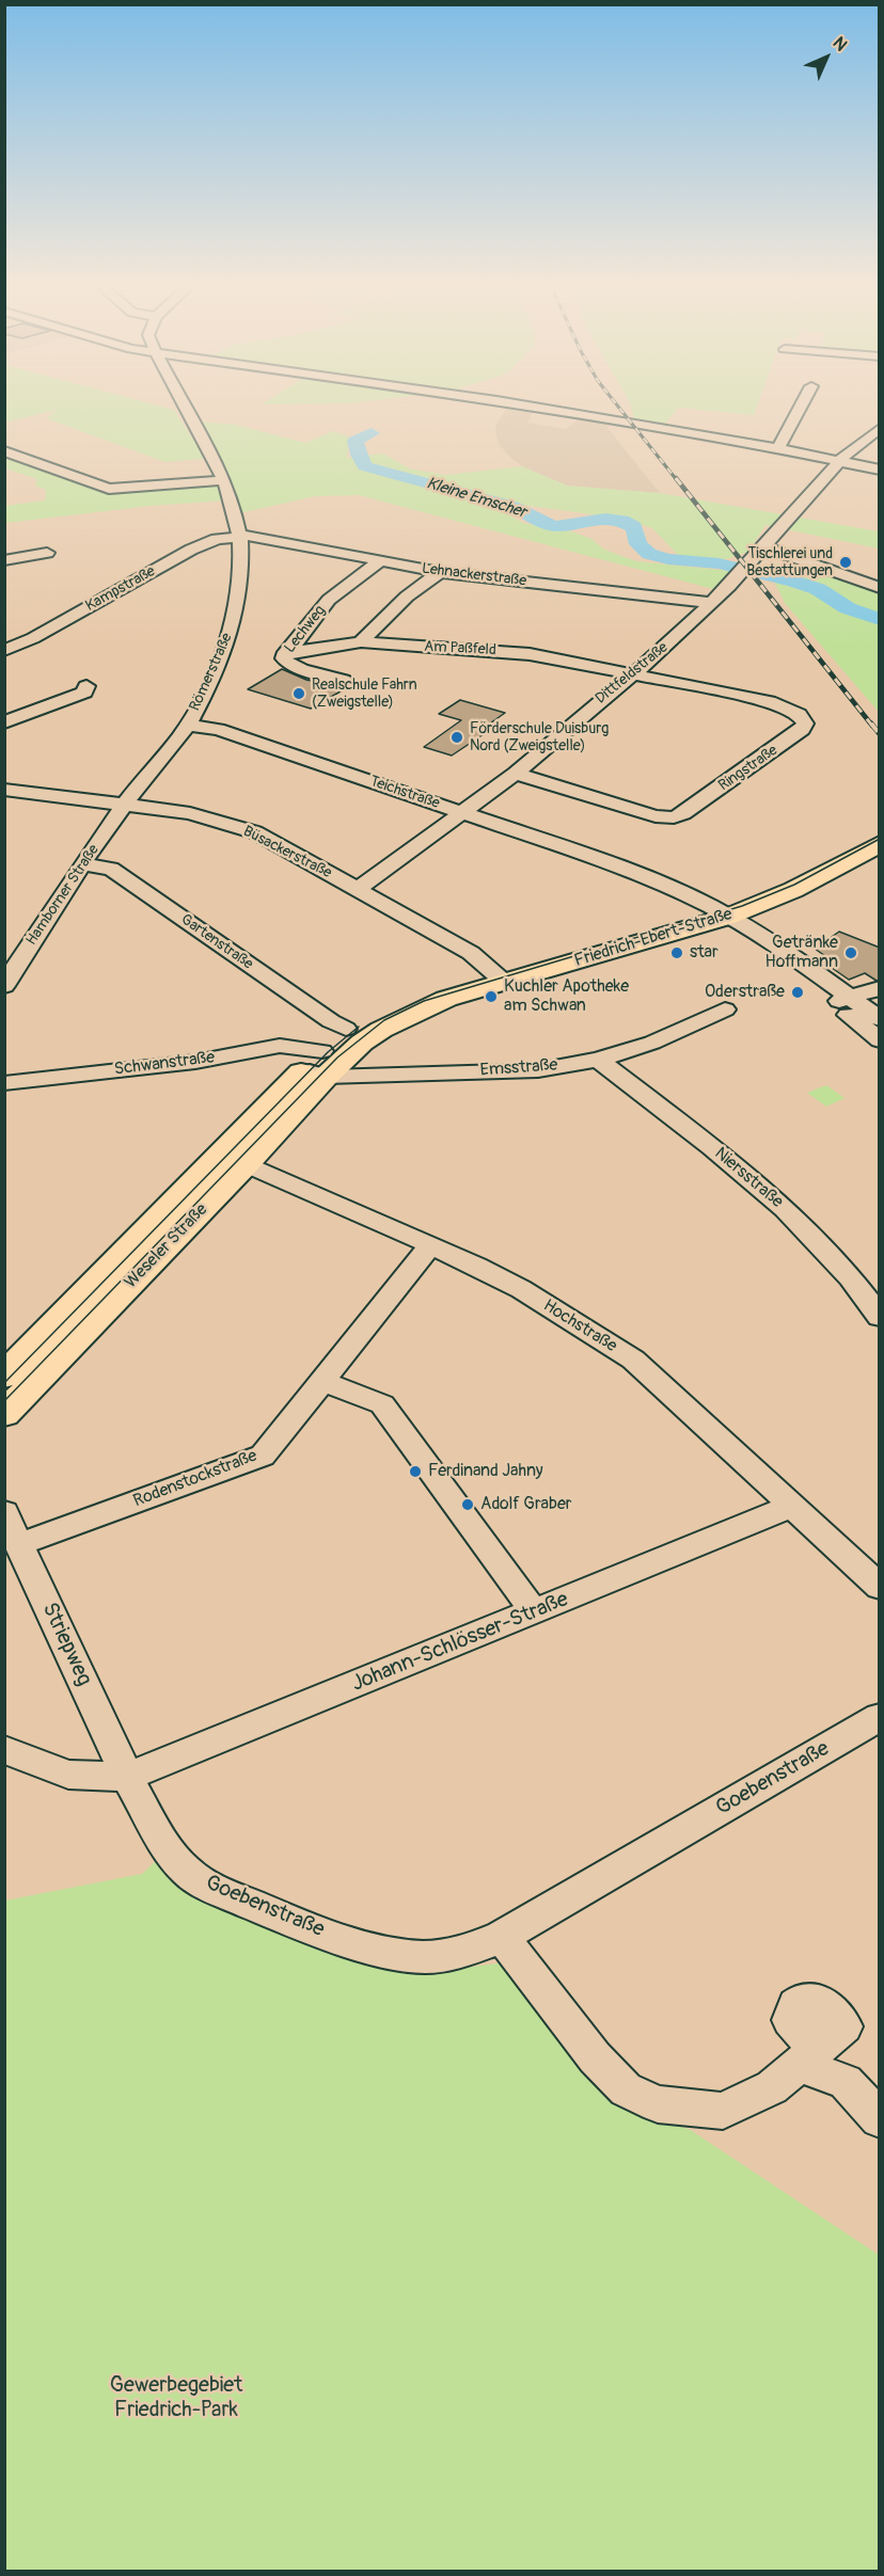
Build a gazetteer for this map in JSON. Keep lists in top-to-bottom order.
{
  "streets": {
    "main road": ["Friedrich-Ebert-Straße", "Weseler Straße"],
    "street": [
      "Lehnackerstraße",
      "Kampstraße",
      "Lechweg",
      "Am Paßfeld",
      "Römerstraße",
      "Dittfeldstraße",
      "Ringstraße",
      "Teichstraße",
      "Büsackerstraße",
      "Hamborner Straße",
      "Gartenstraße",
      "Schwanstraße",
      "Emsstraße",
      "Niersstraße",
      "Hochstraße",
      "Rodenstockstraße",
      "Johann-Schlösser-Straße",
      "Striepweg",
      "Goebenstraße"
    ]
  },
  "crossings": [
    ["Lehnackerstraße", "Kampstraße"],
    ["Lehnackerstraße", "Lechweg"],
    ["Lehnackerstraße", "Römerstraße"],
    ["Lehnackerstraße", "Dittfeldstraße"],
    ["Kampstraße", "Römerstraße"],
    ["Lechweg", "Am Paßfeld"],
    ["Am Paßfeld", "Dittfeldstraße"],
    ["Am Paßfeld", "Ringstraße"],
    ["Römerstraße", "Teichstraße"],
    ["Römerstraße", "Büsackerstraße"],
    ["Römerstraße", "Hamborner Straße"],
    ["Dittfeldstraße", "Ringstraße"],
    ["Dittfeldstraße", "Teichstraße"],
    ["Dittfeldstraße", "Büsackerstraße"],
    ["Teichstraße", "Friedrich-Ebert-Straße"],
    ["Büsackerstraße", "Hamborner Straße"],
    ["Büsackerstraße", "Friedrich-Ebert-Straße"],
    ["Hamborner Straße", "Gartenstraße"],
    ["Friedrich-Ebert-Straße", "Gartenstraße"],
    ["Friedrich-Ebert-Straße", "Schwanstraße"],
    ["Friedrich-Ebert-Straße", "Emsstraße"],
    ["Friedrich-Ebert-Straße", "Weseler Straße"],
    ["Schwanstraße", "Emsstraße"],
    ["Schwanstraße", "Weseler Straße"],
    ["Emsstraße", "Niersstraße"],
    ["Emsstraße", "Weseler Straße"],
    ["Weseler Straße", "Hochstraße"],
    ["Hochstraße", "Rodenstockstraße"],
    ["Hochstraße", "Johann-Schlösser-Straße"],
    ["Rodenstockstraße", "Striepweg"],
    ["Johann-Schlösser-Straße", "Striepweg"],
    ["Johann-Schlösser-Straße", "Goebenstraße"],
    ["Striepweg", "Goebenstraße"]
  ],
  "water": ["Kleine Emscher"],
  "parks": ["Gewerbegebiet Friedrich-Park"],
  "places": [
    "Tischlerei und Bestattungen",
    "Realschule Fahrn (Zweigstelle)",
    "Förderschule Duisburg Nord (Zweigstelle)",
    "star",
    "Getränke Hoffmann",
    "Oderstraße",
    "Kuchler Apotheke am Schwan",
    "Ferdinand Jahny",
    "Adolf Graber"
  ],
  "north": "top right"
}
